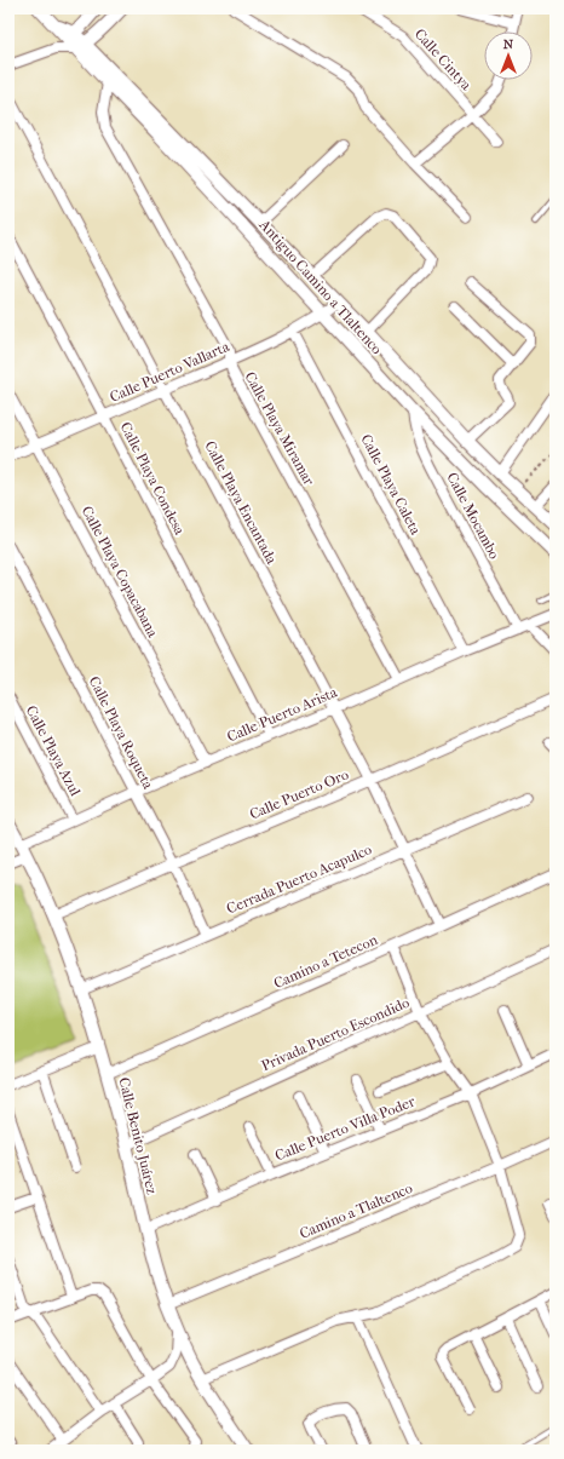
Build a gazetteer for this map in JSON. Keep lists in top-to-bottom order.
{
  "streets": {
    "street": [
      "Calle Cintya",
      "Antiguo Camino a Tlaltenco",
      "Calle Puerto Vallarta",
      "Calle Playa Miramar",
      "Calle Playa Condesa",
      "Calle Playa Caleta",
      "Calle Playa Encantada",
      "Calle Mocambo",
      "Calle Playa Copacabana",
      "Calle Puerto Arista",
      "Calle Playa Roqueta",
      "Calle Playa Azul",
      "Calle Puerto Oro",
      "Cerrada Puerto Acapulco",
      "Camino a Tetecon",
      "Privada Puerto Escondido",
      "Calle Puerto Villa Poder",
      "Calle Benito Juárez",
      "Camino a Tlaltenco"
    ]
  },
  "crossings": [
    ["Antiguo Camino a Tlaltenco", "Calle Puerto Vallarta"],
    ["Antiguo Camino a Tlaltenco", "Calle Playa Miramar"],
    ["Antiguo Camino a Tlaltenco", "Calle Mocambo"],
    ["Calle Puerto Vallarta", "Calle Playa Miramar"],
    ["Calle Puerto Vallarta", "Calle Playa Condesa"],
    ["Calle Puerto Vallarta", "Calle Playa Caleta"],
    ["Calle Puerto Vallarta", "Calle Playa Encantada"],
    ["Calle Puerto Vallarta", "Calle Playa Copacabana"],
    ["Calle Playa Miramar", "Calle Puerto Arista"],
    ["Calle Playa Condesa", "Calle Puerto Arista"],
    ["Calle Playa Caleta", "Calle Puerto Arista"],
    ["Calle Playa Encantada", "Calle Puerto Arista"],
    ["Calle Playa Encantada", "Calle Puerto Oro"],
    ["Calle Playa Encantada", "Cerrada Puerto Acapulco"],
    ["Calle Playa Encantada", "Camino a Tetecon"],
    ["Calle Mocambo", "Calle Puerto Arista"],
    ["Calle Playa Copacabana", "Calle Puerto Arista"],
    ["Calle Puerto Arista", "Calle Playa Roqueta"],
    ["Calle Puerto Arista", "Calle Playa Azul"],
    ["Calle Puerto Arista", "Calle Benito Juárez"],
    ["Calle Playa Roqueta", "Calle Puerto Oro"],
    ["Calle Playa Roqueta", "Cerrada Puerto Acapulco"],
    ["Calle Puerto Oro", "Calle Benito Juárez"],
    ["Cerrada Puerto Acapulco", "Calle Benito Juárez"],
    ["Camino a Tetecon", "Calle Benito Juárez"],
    ["Privada Puerto Escondido", "Calle Benito Juárez"],
    ["Calle Puerto Villa Poder", "Calle Benito Juárez"],
    ["Calle Benito Juárez", "Camino a Tlaltenco"]
  ],
  "north": "top"
}
